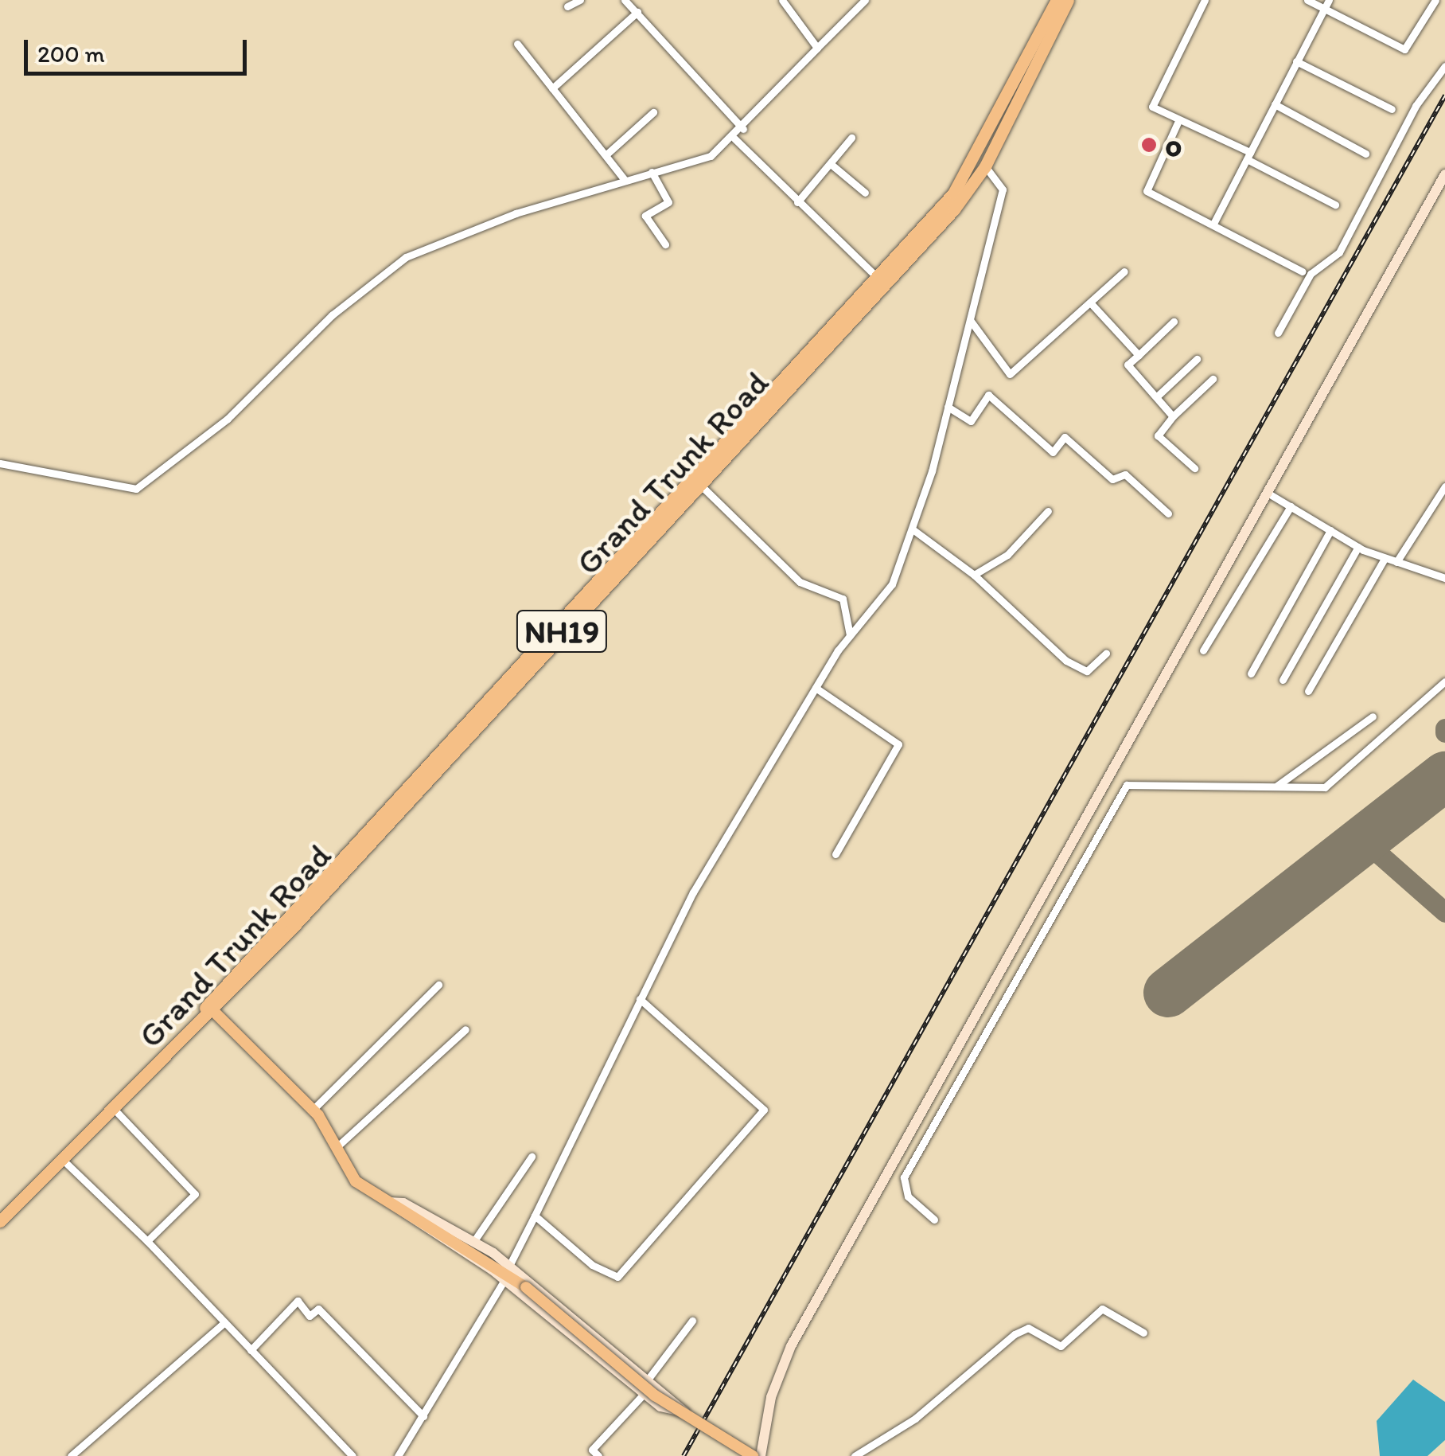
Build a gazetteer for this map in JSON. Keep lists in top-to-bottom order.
{
  "streets": {
    "highway": ["Grand Trunk Road", "NH19"]
  },
  "places": ["o"],
  "scale_bar": "200 m"
}
